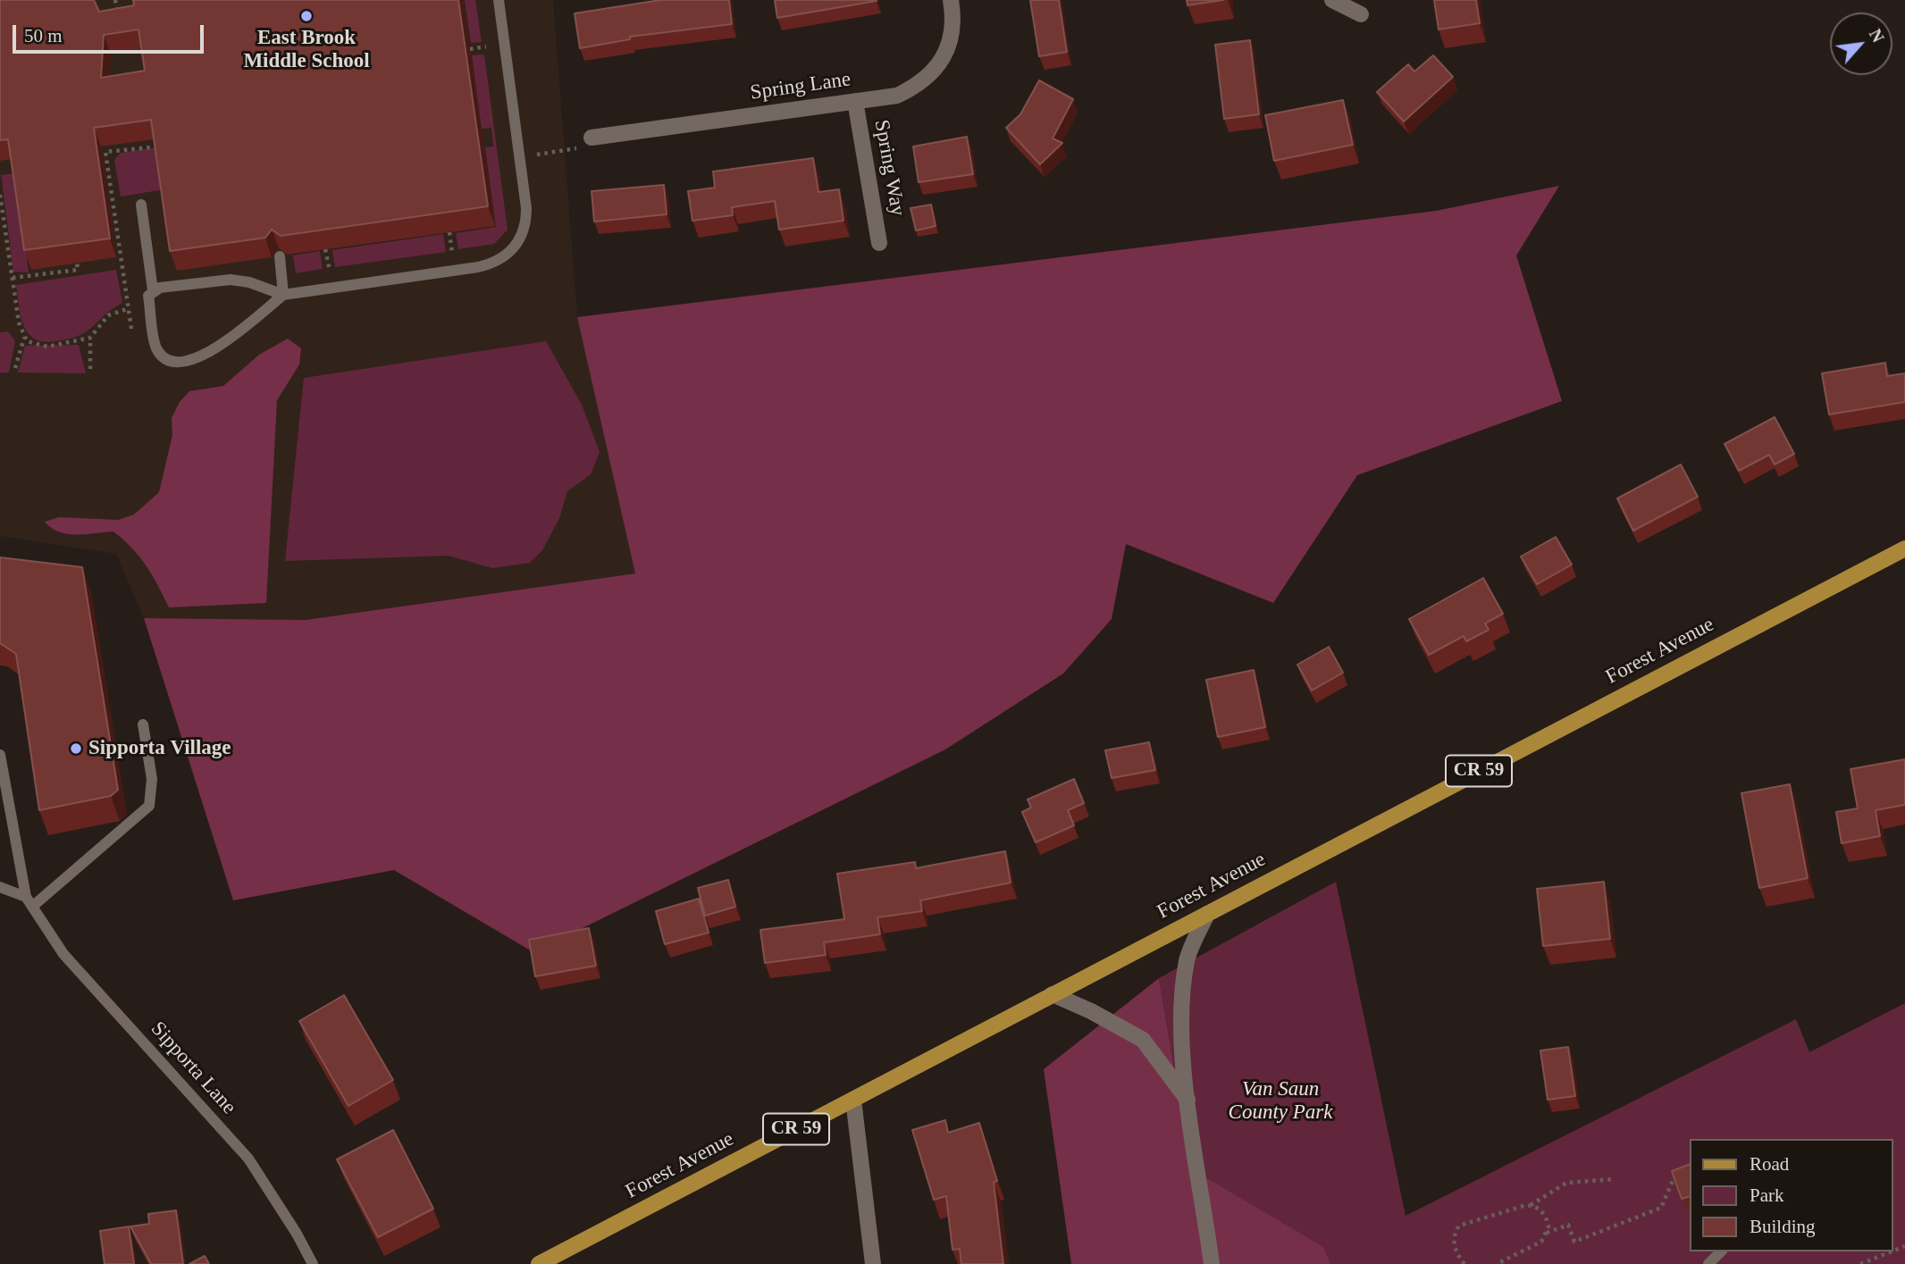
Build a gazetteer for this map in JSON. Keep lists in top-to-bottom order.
{
  "streets": {
    "main road": ["Forest Avenue", "CR 59"],
    "street": ["Spring Lane", "Spring Way"],
    "lane": ["Sipporta Lane"]
  },
  "crossings": [
    ["Spring Lane", "Spring Way"]
  ],
  "parks": ["Van Saun County Park"],
  "places": ["East Brook Middle School", "Sipporta Village"],
  "legend": ["Road", "Park", "Building"],
  "scale_bar": "50 m",
  "north": "top right"
}
